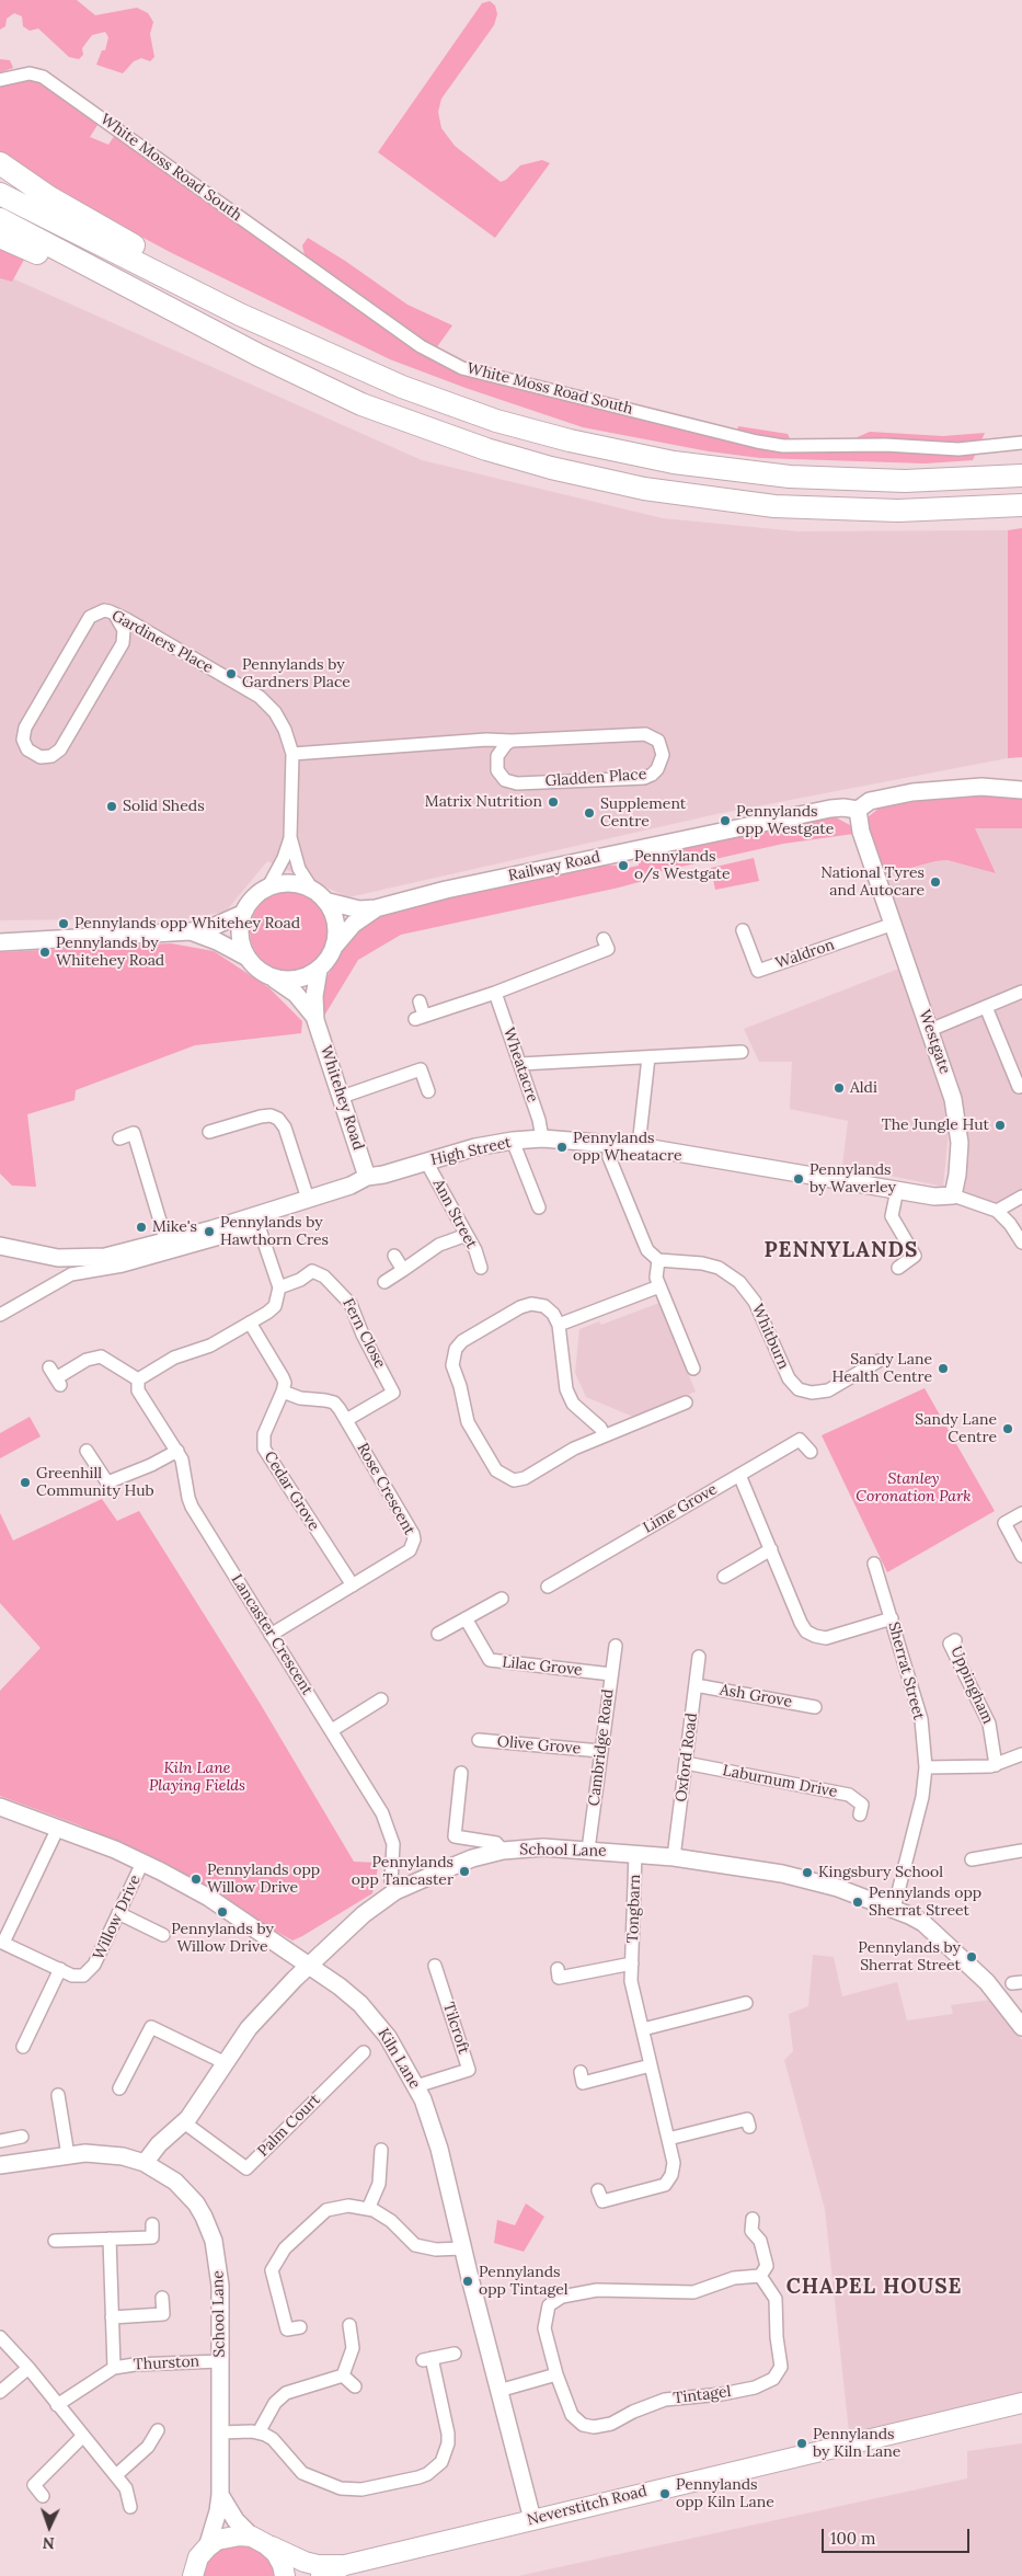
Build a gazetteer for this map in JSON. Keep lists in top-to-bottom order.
{
  "streets": {
    "main road": ["Neverstitch Road"],
    "street": [
      "White Moss Road South",
      "Gardiners Place",
      "Gladden Place",
      "Railway Road",
      "Waldron",
      "Westgate",
      "Wheatacre",
      "Whitehey Road",
      "High Street",
      "Ann Street",
      "Fern Close",
      "Whitburn",
      "Rose Crescent",
      "Cedar Grove",
      "Lime Grove",
      "Lancaster Crescent",
      "Lilac Grove",
      "Sherrat Street",
      "Uppingham",
      "Ash Grove",
      "Olive Grove",
      "Cambridge Road",
      "Oxford Road",
      "Laburnum Drive",
      "School Lane",
      "Tongbarn",
      "Willow Drive",
      "Tilcroft",
      "Kiln Lane",
      "Palm Court",
      "Thurston",
      "Tintagel"
    ]
  },
  "crossings": [
    ["Gardiners Place", "Gladden Place"],
    ["Gardiners Place", "Railway Road"],
    ["Railway Road", "Westgate"],
    ["Waldron", "Westgate"],
    ["Westgate", "High Street"],
    ["Wheatacre", "High Street"],
    ["Whitehey Road", "High Street"],
    ["High Street", "Ann Street"],
    ["Fern Close", "Rose Crescent"],
    ["Rose Crescent", "Cedar Grove"],
    ["Rose Crescent", "Lancaster Crescent"],
    ["Lancaster Crescent", "School Lane"],
    ["Lilac Grove", "Cambridge Road"],
    ["Sherrat Street", "School Lane"],
    ["Ash Grove", "Oxford Road"],
    ["Olive Grove", "Cambridge Road"],
    ["Cambridge Road", "School Lane"],
    ["Oxford Road", "Laburnum Drive"],
    ["Oxford Road", "School Lane"],
    ["School Lane", "Tongbarn"],
    ["School Lane", "Kiln Lane"],
    ["School Lane", "Palm Court"],
    ["School Lane", "Thurston"],
    ["Willow Drive", "Kiln Lane"],
    ["Tilcroft", "Kiln Lane"],
    ["Kiln Lane", "Neverstitch Road"]
  ],
  "districts": ["PENNYLANDS", "CHAPEL HOUSE"],
  "parks": ["Stanley Coronation Park", "Kiln Lane Playing Fields"],
  "places": [
    "Pennylands by Gardners Place",
    "Matrix Nutrition",
    "Solid Sheds",
    "Supplement Centre",
    "Pennylands opp Westgate",
    "Pennylands o/s Westgate",
    "National Tyres and Autocare",
    "Pennylands opp Whitehey Road",
    "Pennylands by Whitehey Road",
    "Aldi",
    "The Jungle Hut",
    "Pennylands opp Wheatacre",
    "Pennylands by Waverley",
    "Mike's",
    "Pennylands by Hawthorn Cres",
    "Sandy Lane Health Centre",
    "Sandy Lane Centre",
    "Greenhill Community Hub",
    "Pennylands opp Tancaster",
    "Kingsbury School",
    "Pennylands opp Willow Drive",
    "Pennylands opp Sherrat Street",
    "Pennylands by Willow Drive",
    "Pennylands by Sherrat Street",
    "Pennylands opp Tintagel",
    "Pennylands by Kiln Lane",
    "Pennylands opp Kiln Lane"
  ],
  "scale_bar": "100 m",
  "north": "bottom"
}
